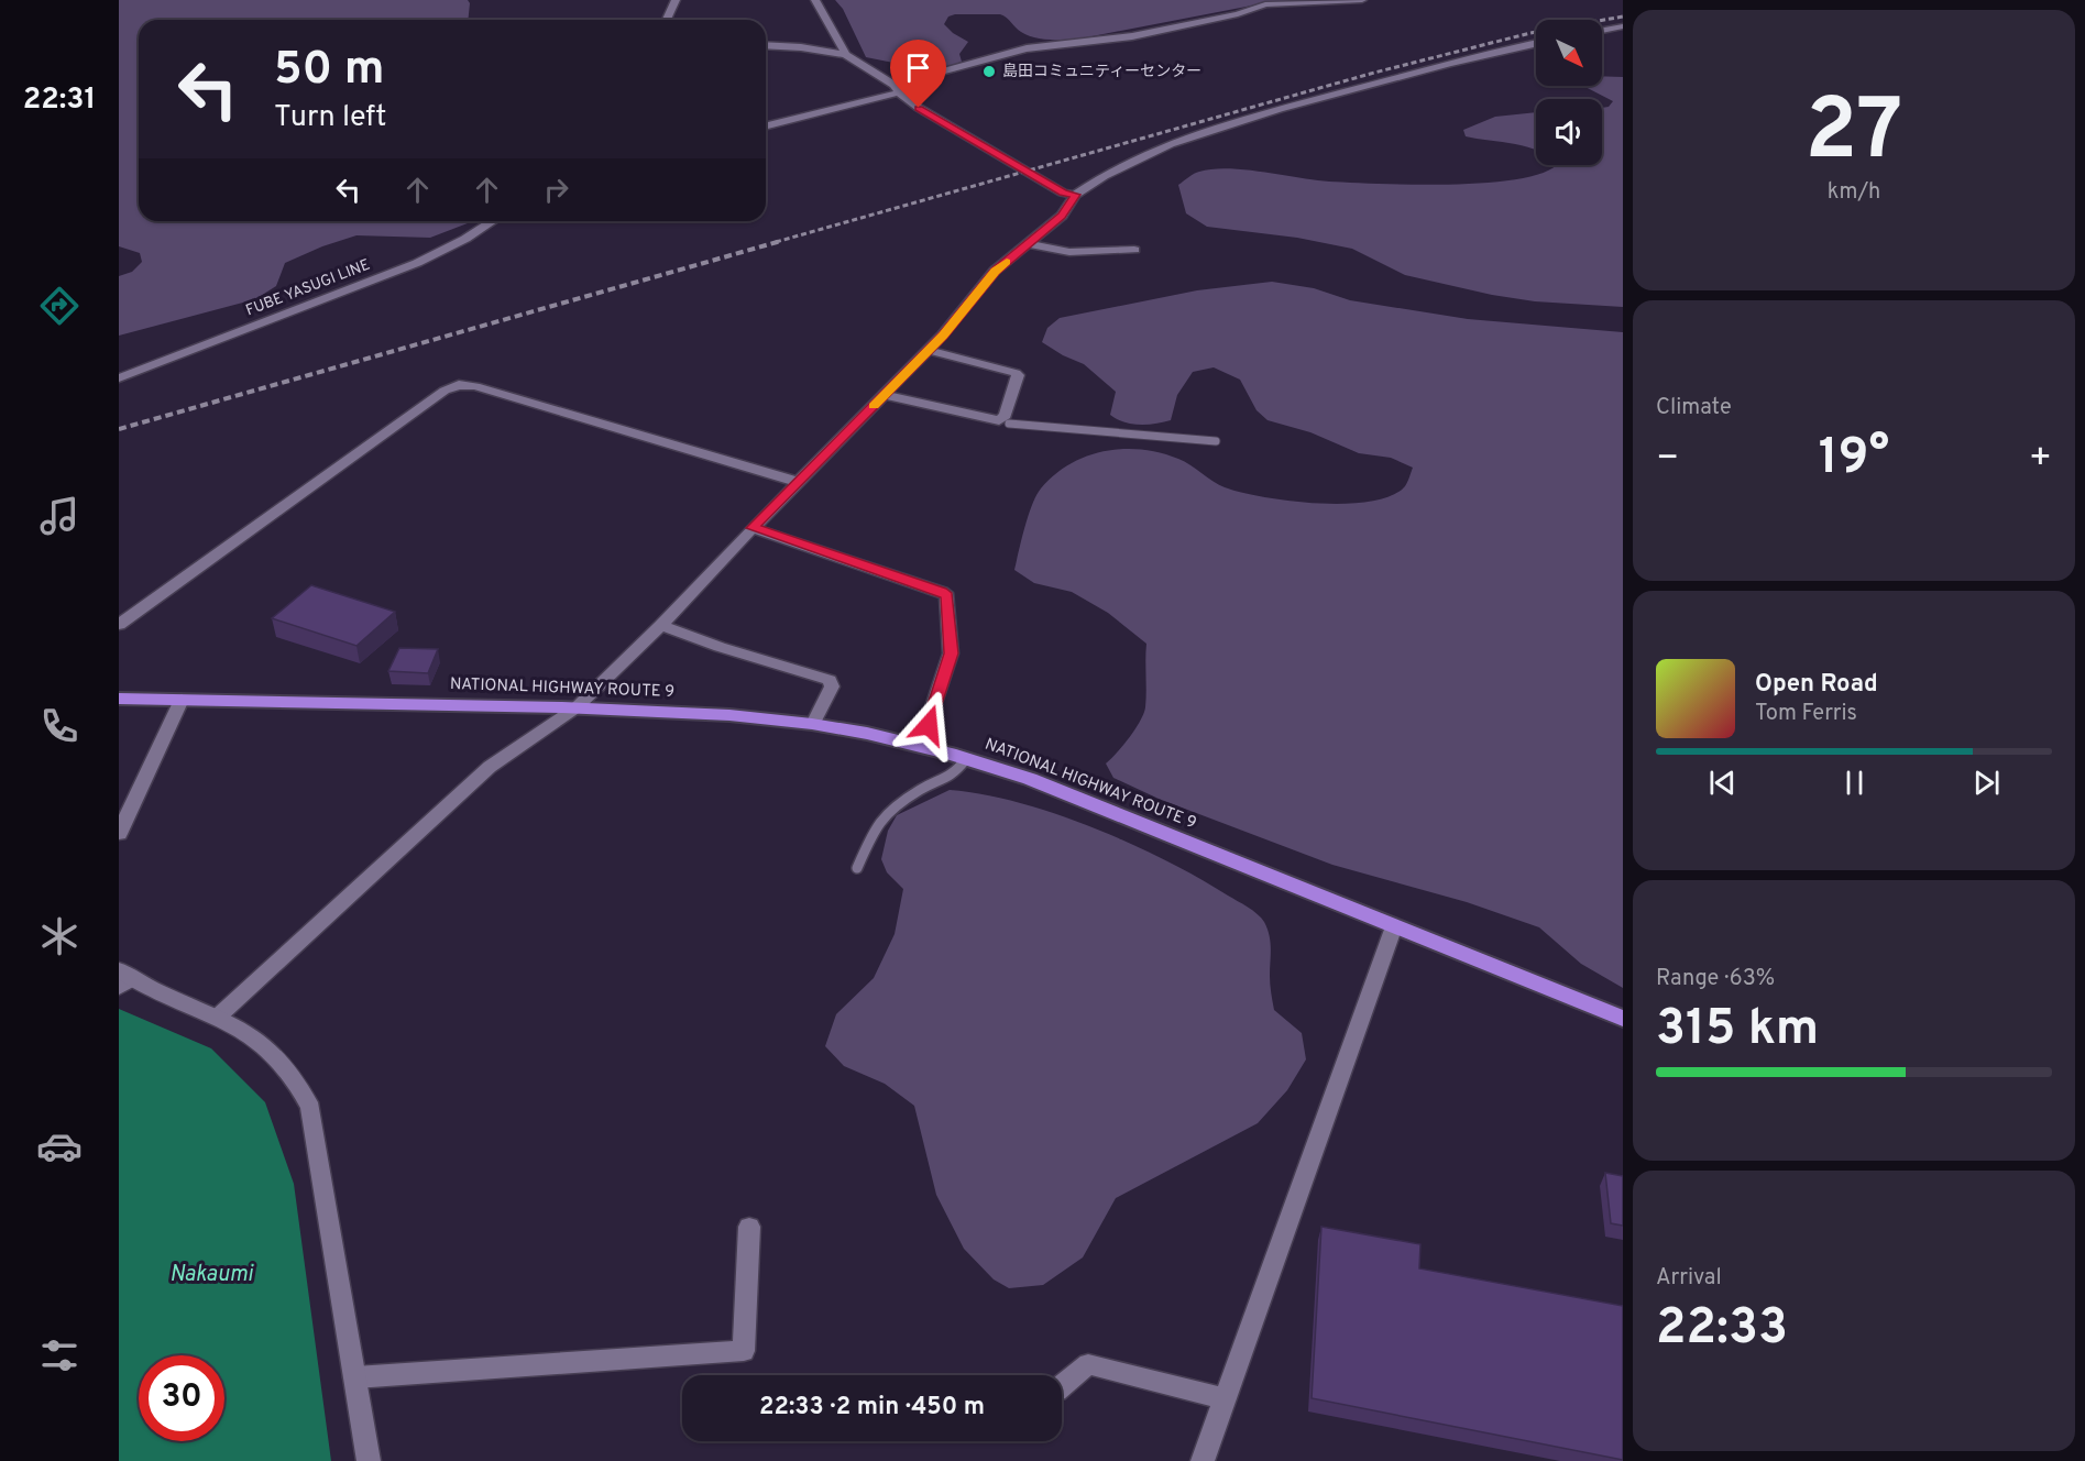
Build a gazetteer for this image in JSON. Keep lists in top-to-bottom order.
{
  "streets": {
    "highway": ["NATIONAL HIGHWAY ROUTE 9"],
    "street": ["FUBE YASUGI LINE"]
  },
  "water": ["Nakaumi"],
  "places": ["島田コミュニティーセンター"],
  "north": "bottom right",
  "page": {
    "tabs": "22:31",
    "tile": [
      ["27", "km/h"],
      "Climate",
      ["Range · 63%", "315 km"],
      ["Arrival", "22:33"]
    ],
    "turn": ["50 m", "Turn left"],
    "heat": ["−", "19°", "+"],
    "song": ["Open Road", "Tom Ferris"],
    "limit": "30",
    "trip": "22:33 · 2 min · 450 m"
  }
}
